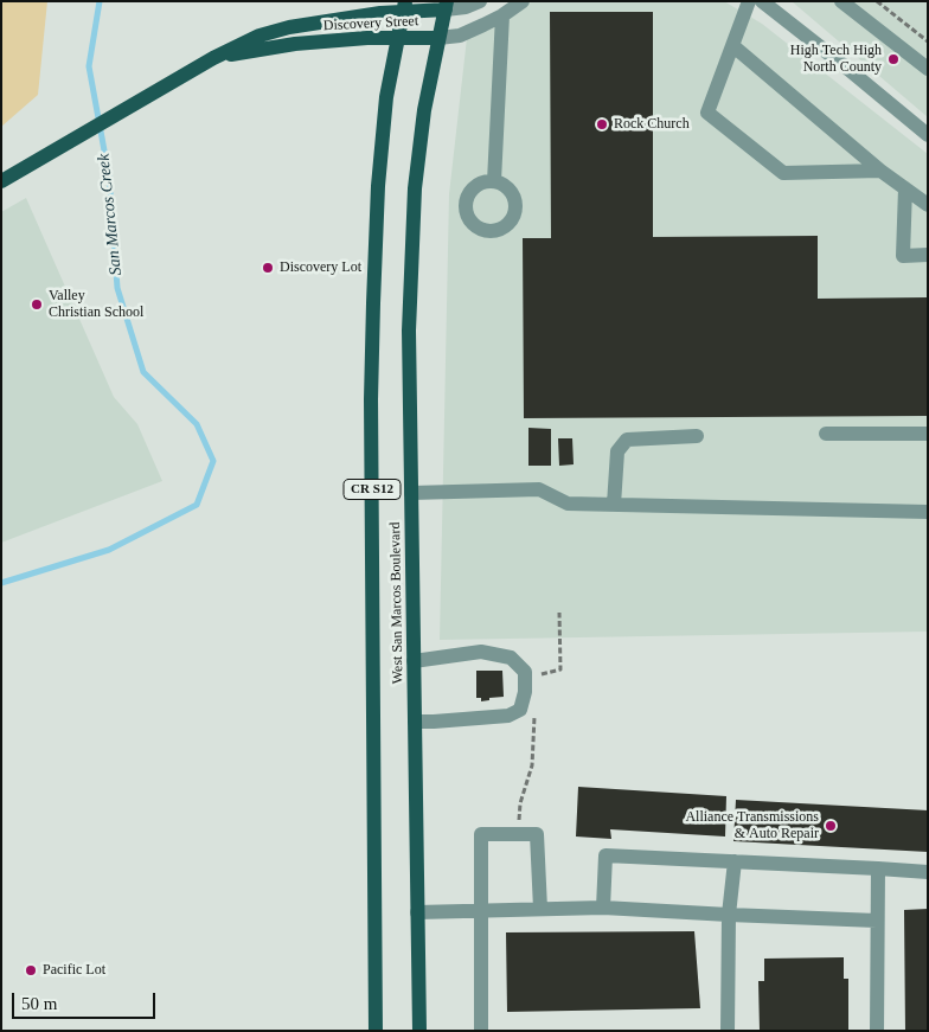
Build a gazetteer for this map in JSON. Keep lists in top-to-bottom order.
{
  "streets": {
    "main road": ["Discovery Street", "CR S12", "West San Marcos Boulevard"]
  },
  "crossings": [
    ["Discovery Street", "West San Marcos Boulevard"]
  ],
  "water": ["San Marcos Creek"],
  "places": [
    "High Tech High North County",
    "Rock Church",
    "Discovery Lot",
    "Valley Christian School",
    "Alliance Transmissions & Auto Repair",
    "Pacific Lot"
  ],
  "scale_bar": "50 m"
}
